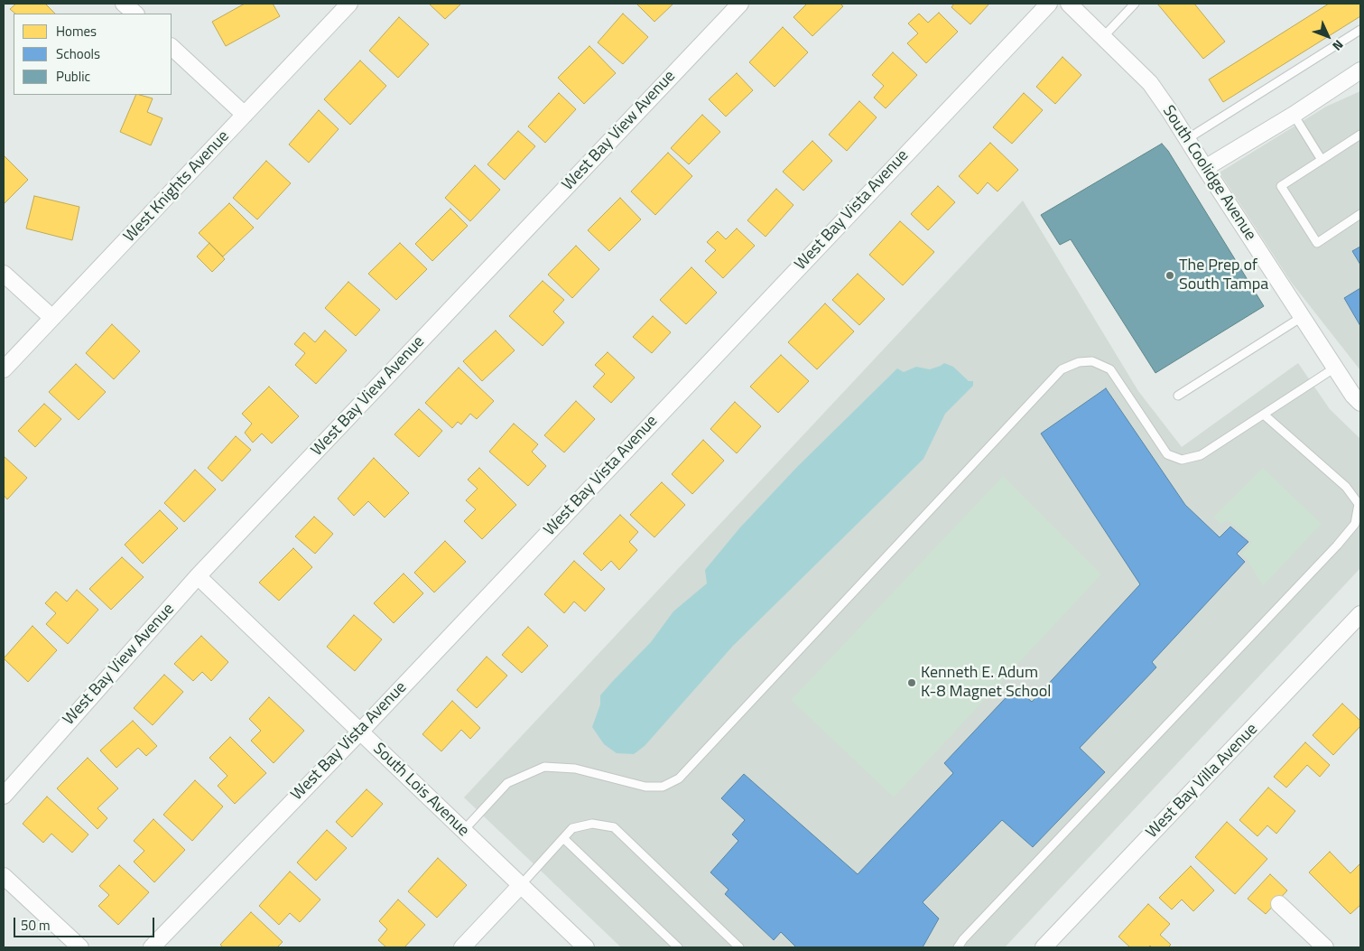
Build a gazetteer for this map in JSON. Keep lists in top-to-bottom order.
{
  "streets": {
    "street": [
      "West Bay View Avenue",
      "South Coolidge Avenue",
      "West Knights Avenue",
      "West Bay Vista Avenue",
      "West Bay Villa Avenue",
      "South Lois Avenue"
    ]
  },
  "crossings": [
    ["West Bay View Avenue", "South Lois Avenue"],
    ["West Bay Vista Avenue", "South Lois Avenue"]
  ],
  "places": ["The Prep of South Tampa", "Kenneth E. Adum K-8 Magnet School"],
  "legend": ["Homes", "Schools", "Public"],
  "scale_bar": "50 m",
  "north": "bottom right"
}
